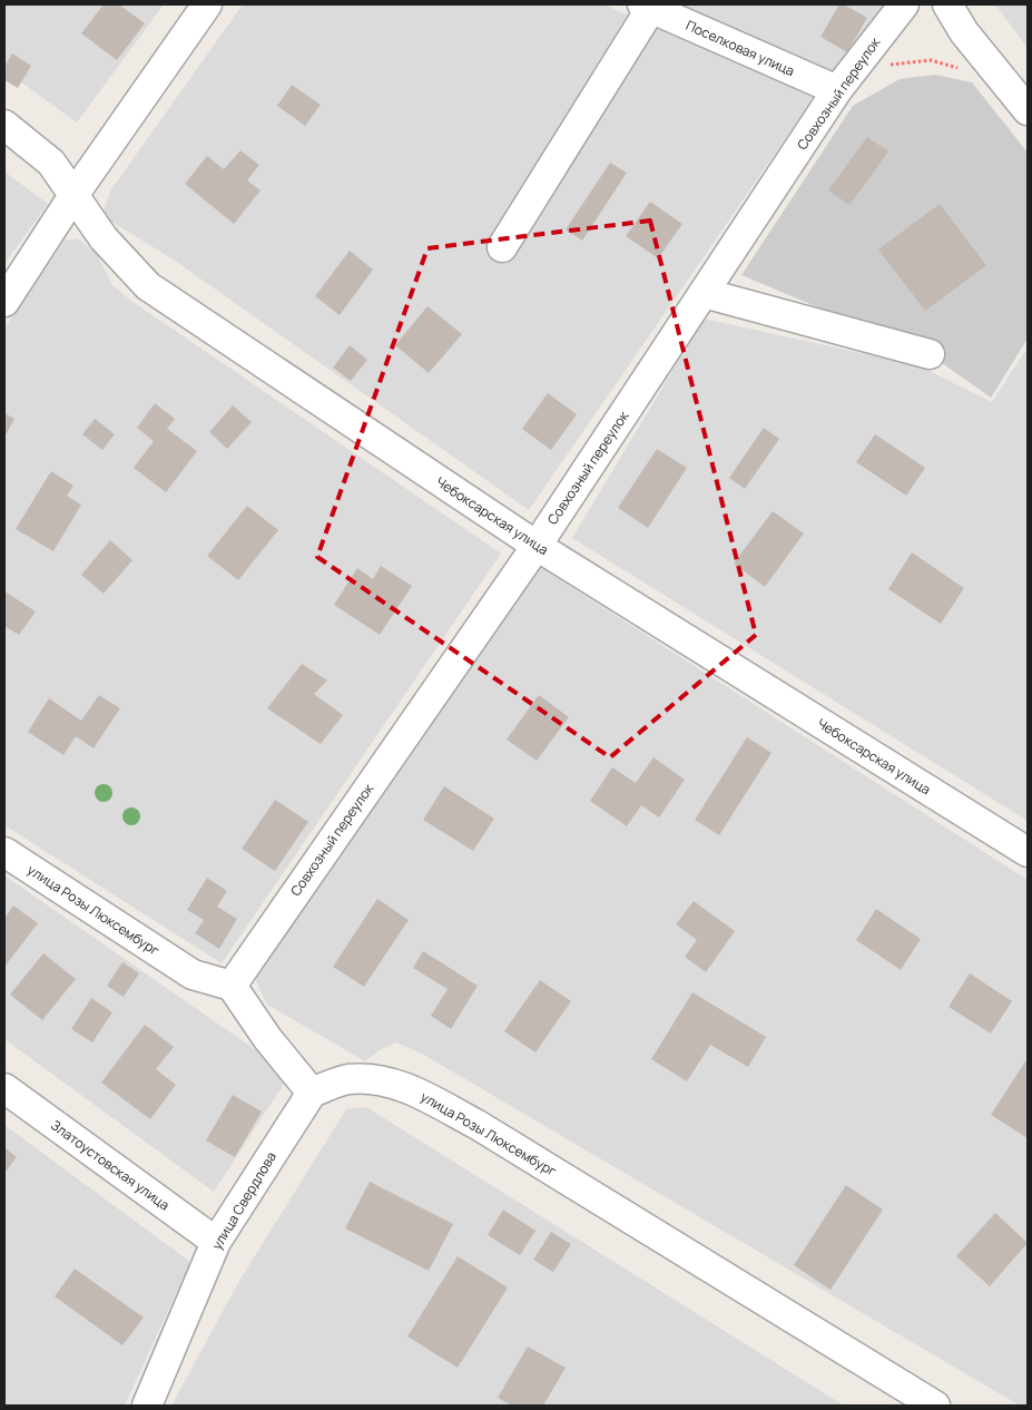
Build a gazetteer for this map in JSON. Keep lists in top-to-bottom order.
{
  "streets": {
    "street": [
      "Поселковая улица",
      "Совхозный переулок",
      "Чебоксарская улица",
      "улица Розы Люксембург",
      "Златоустовская улица",
      "улица Свердлова"
    ]
  },
  "crossings": [
    ["Поселковая улица", "Совхозный переулок"],
    ["Совхозный переулок", "Чебоксарская улица"],
    ["Совхозный переулок", "улица Розы Люксембург"],
    ["улица Розы Люксембург", "улица Свердлова"],
    ["Златоустовская улица", "улица Свердлова"]
  ]
}
